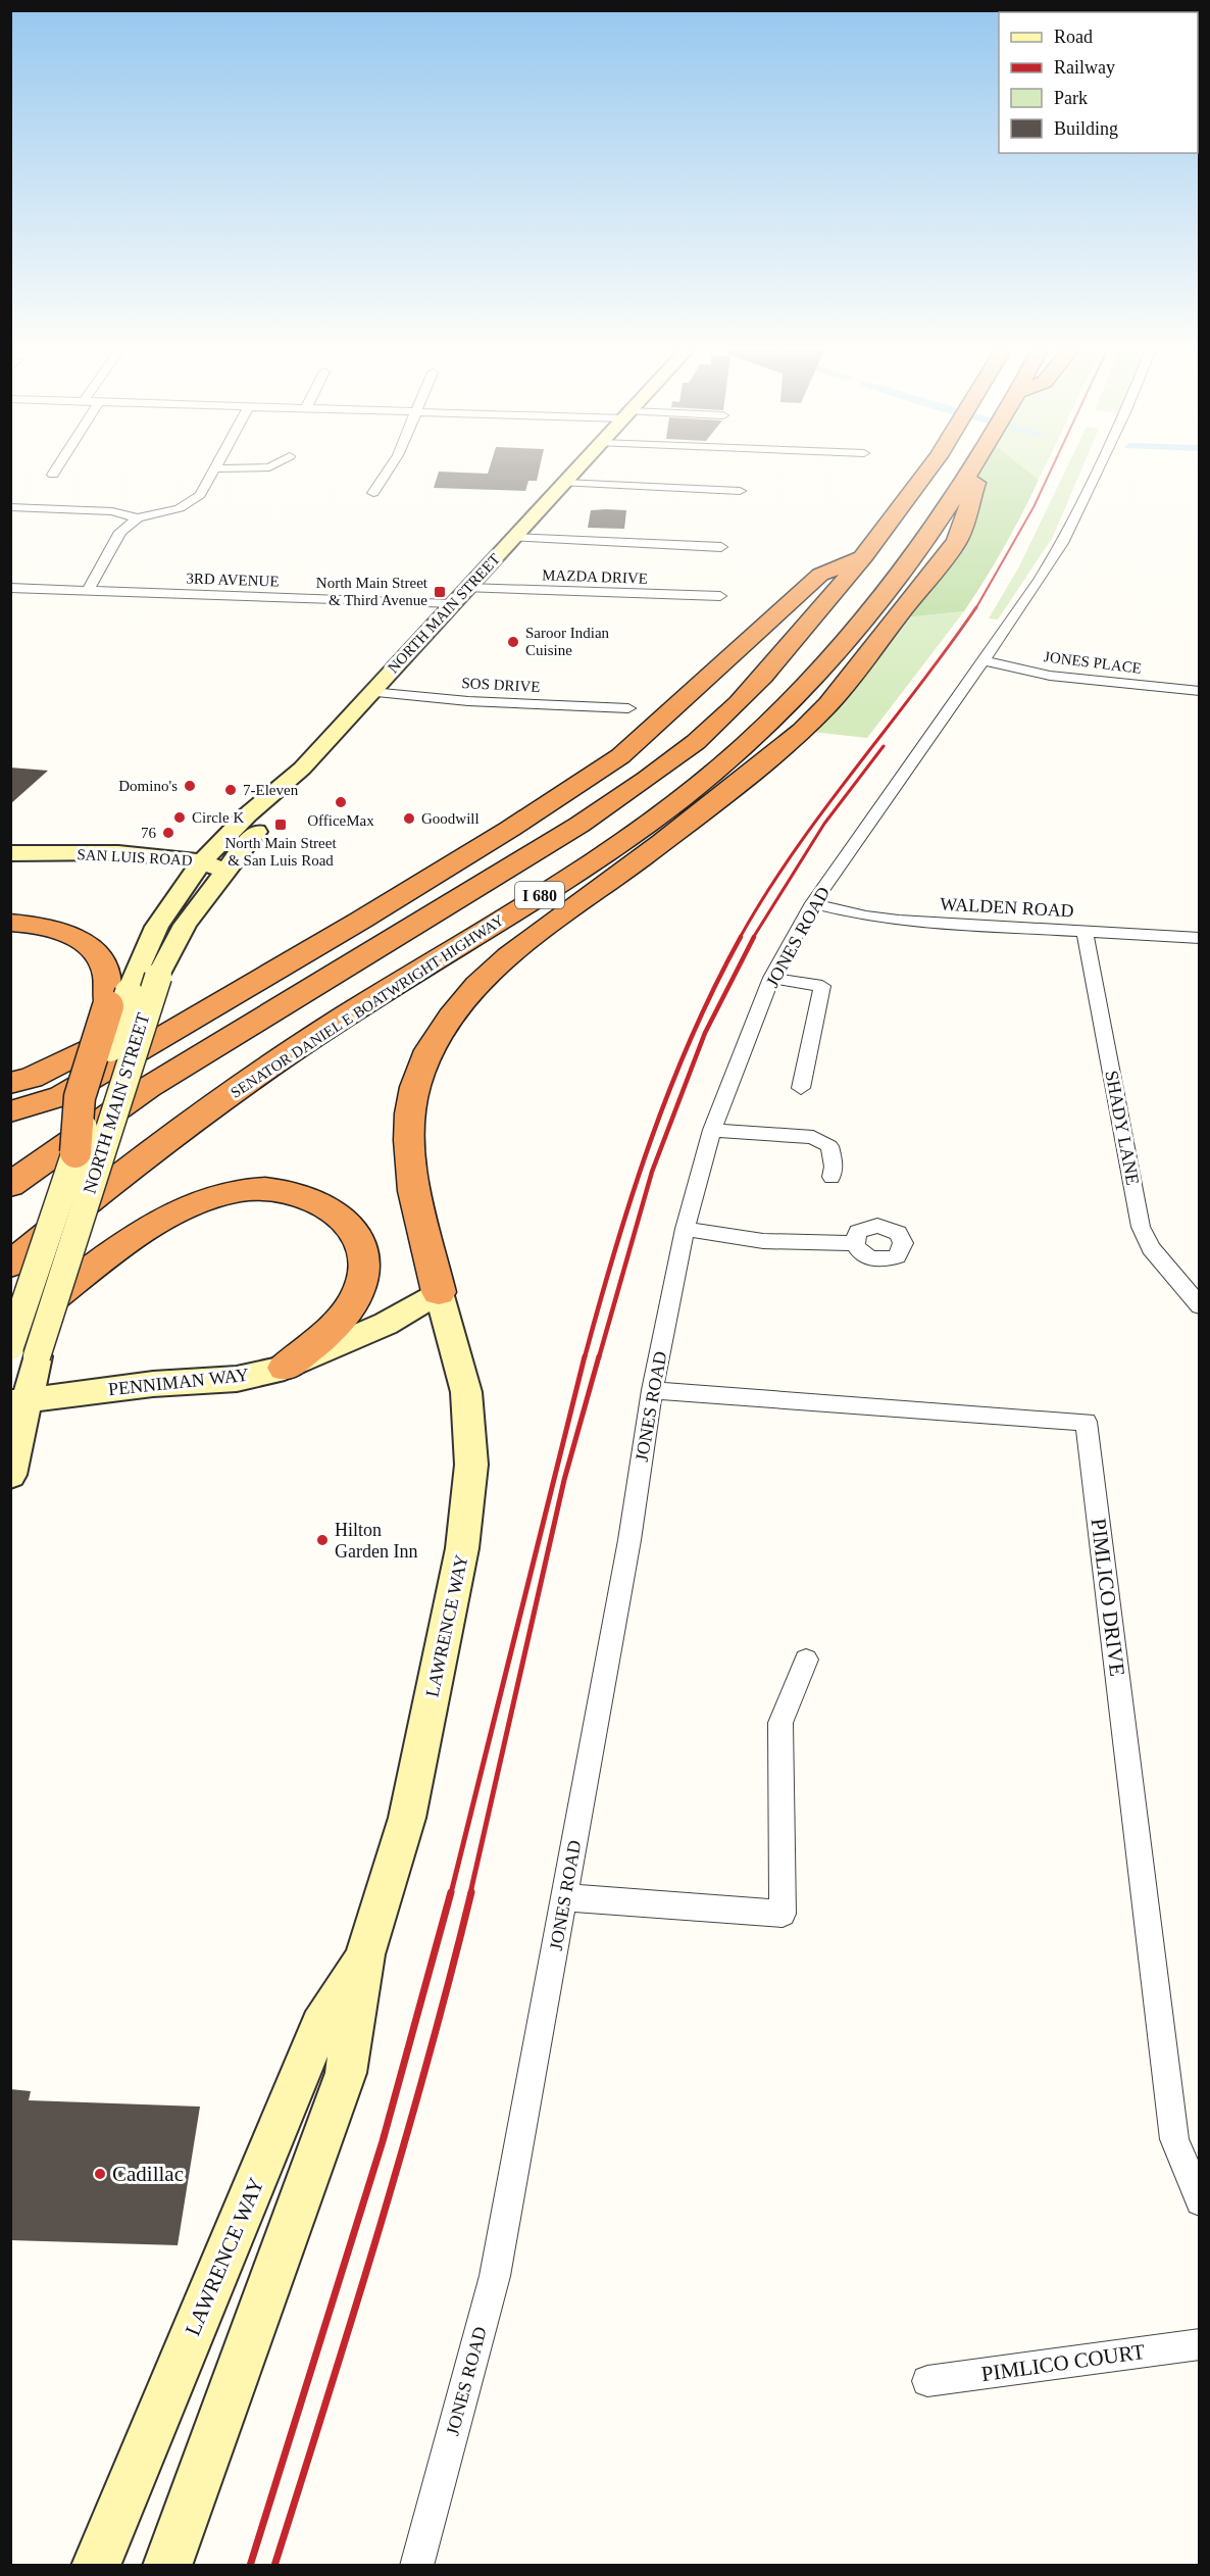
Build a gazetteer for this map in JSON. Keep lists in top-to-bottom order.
{
  "streets": {
    "highway": ["I 680", "SENATOR DANIEL E BOATWRIGHT HIGHWAY"],
    "main road": [
      "NORTH MAIN STREET",
      "SAN LUIS ROAD",
      "PENNIMAN WAY",
      "LAWRENCE WAY"
    ],
    "street": [
      "MAZDA DRIVE",
      "3RD AVENUE",
      "JONES PLACE",
      "SOS DRIVE",
      "WALDEN ROAD",
      "JONES ROAD",
      "SHADY LANE",
      "PIMLICO DRIVE",
      "PIMLICO COURT"
    ]
  },
  "crossings": [
    ["MAZDA DRIVE", "NORTH MAIN STREET"],
    ["3RD AVENUE", "NORTH MAIN STREET"],
    ["NORTH MAIN STREET", "SOS DRIVE"],
    ["NORTH MAIN STREET", "SAN LUIS ROAD"],
    ["NORTH MAIN STREET", "PENNIMAN WAY"],
    ["JONES PLACE", "JONES ROAD"],
    ["I 680", "SENATOR DANIEL E BOATWRIGHT HIGHWAY"],
    ["WALDEN ROAD", "JONES ROAD"],
    ["WALDEN ROAD", "SHADY LANE"],
    ["JONES ROAD", "PIMLICO DRIVE"],
    ["PENNIMAN WAY", "LAWRENCE WAY"]
  ],
  "places": {
    "transit": ["North Main Street & Third Avenue", "North Main Street & San Luis Road"],
    "other": [
      "Saroor Indian Cuisine",
      "Domino's",
      "7-Eleven",
      "OfficeMax",
      "Circle K",
      "Goodwill",
      "76",
      "Hilton Garden Inn",
      "Cadillac"
    ]
  },
  "legend": [
    "Road",
    "Railway",
    "Park",
    "Building"
  ]
}
